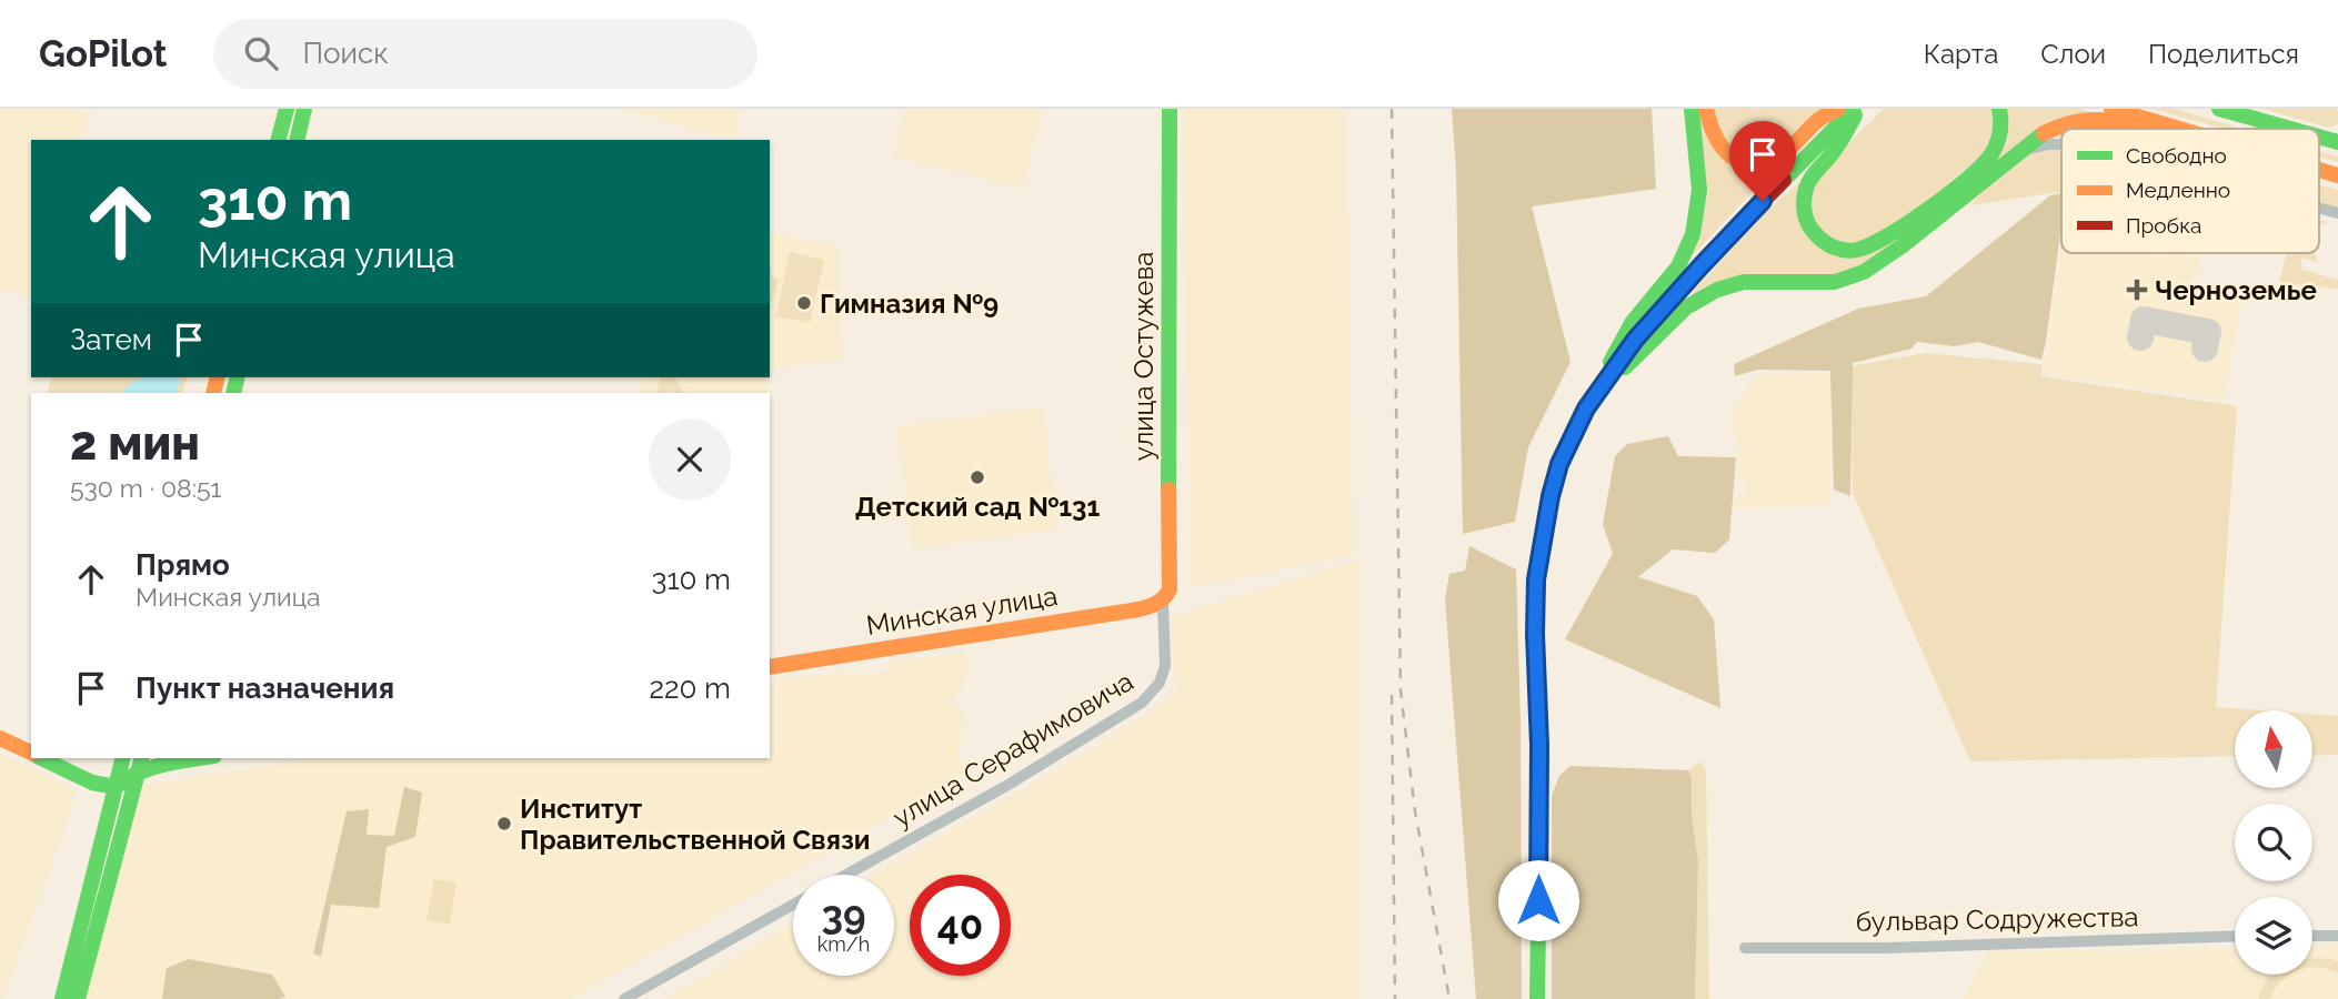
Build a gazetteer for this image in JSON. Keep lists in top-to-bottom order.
{
  "streets": {
    "street": [
      "улица Остужева",
      "Минская улица",
      "улица Серафимовича",
      "бульвар Содружества"
    ]
  },
  "crossings": [
    ["улица Остужева", "Минская улица"],
    ["улица Остужева", "улица Серафимовича"],
    ["Минская улица", "улица Серафимовича"]
  ],
  "places": {
    "health": ["Черноземье"],
    "other": ["Гимназия №9", "Детский сад №131", "Институт Правительственной Связи"]
  },
  "legend": ["Свободно", "Медленно", "Пробка"],
  "north": "top",
  "page": {
    "header": "GoPilot",
    "search": "Поиск",
    "nav": ["Карта", "Слои", "Поделиться"],
    "turn": ["310 m", "Минская улица"],
    "then": "Затем",
    "heading": ["2 мин", "530 m · 08:51"],
    "list": [
      {
        "name": "Прямо",
        "note": "Минская улица",
        "value": "310 m"
      },
      {
        "name": "Пункт назначения",
        "value": "220 m"
      }
    ],
    "speed": "39 km/h",
    "limit": "40"
  }
}
